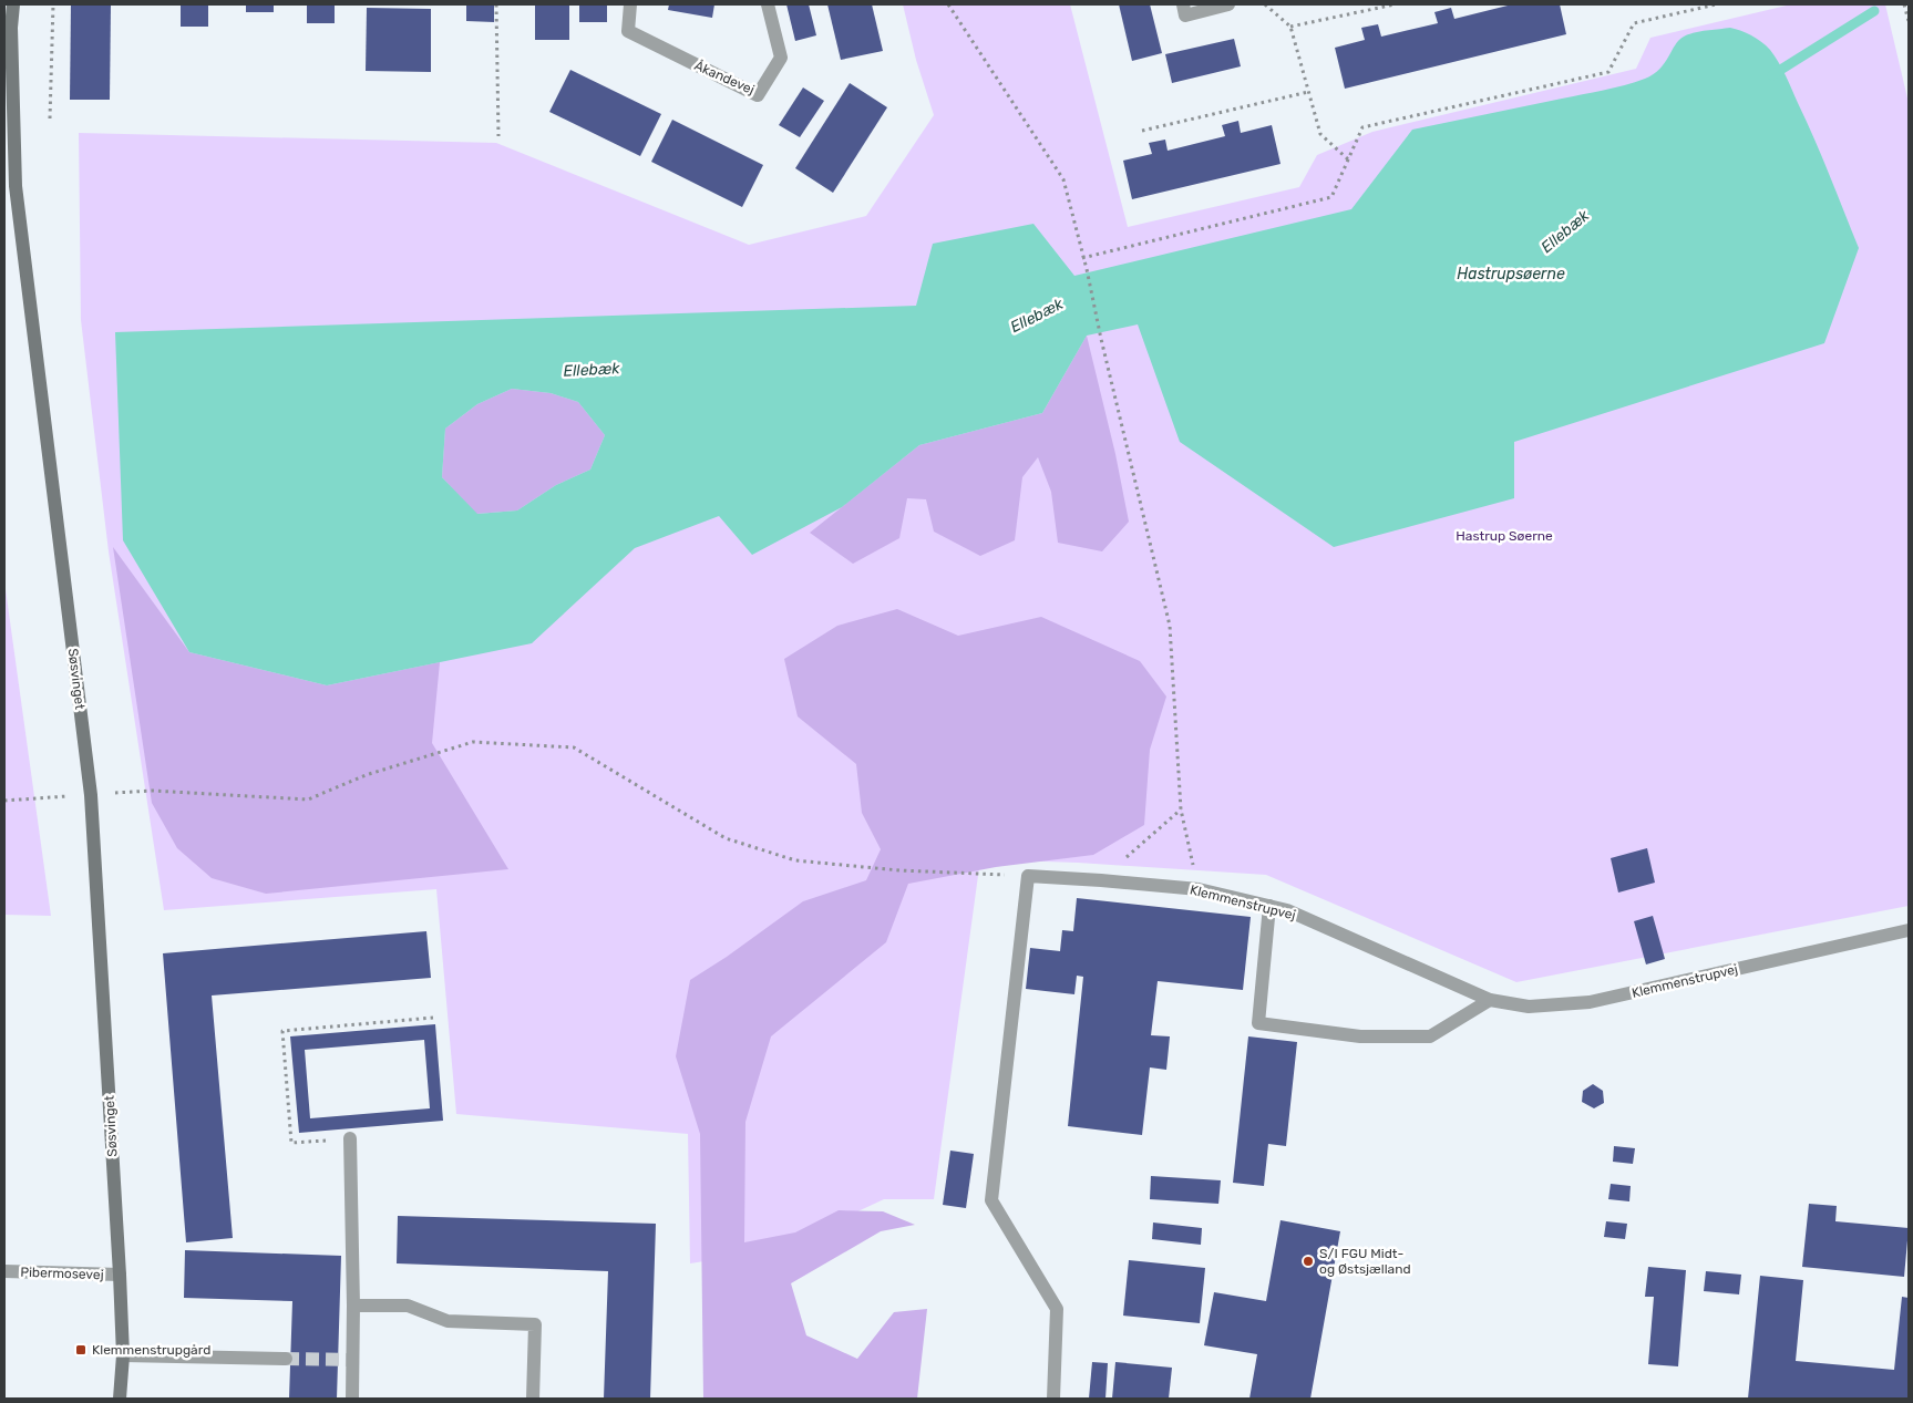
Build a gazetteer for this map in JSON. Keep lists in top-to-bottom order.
{
  "streets": {
    "street": [
      "Åkandevej",
      "Søsvinget",
      "Klemmenstrupvej",
      "Pibermosevej"
    ]
  },
  "crossings": [
    ["Søsvinget", "Pibermosevej"]
  ],
  "water": ["Ellebæk", "Hastrupsøerne"],
  "parks": ["Hastrup Søerne"],
  "places": {
    "other": ["S/I FGU Midt- og Østsjælland"],
    "transit": ["Klemmenstrupgård"]
  }
}
